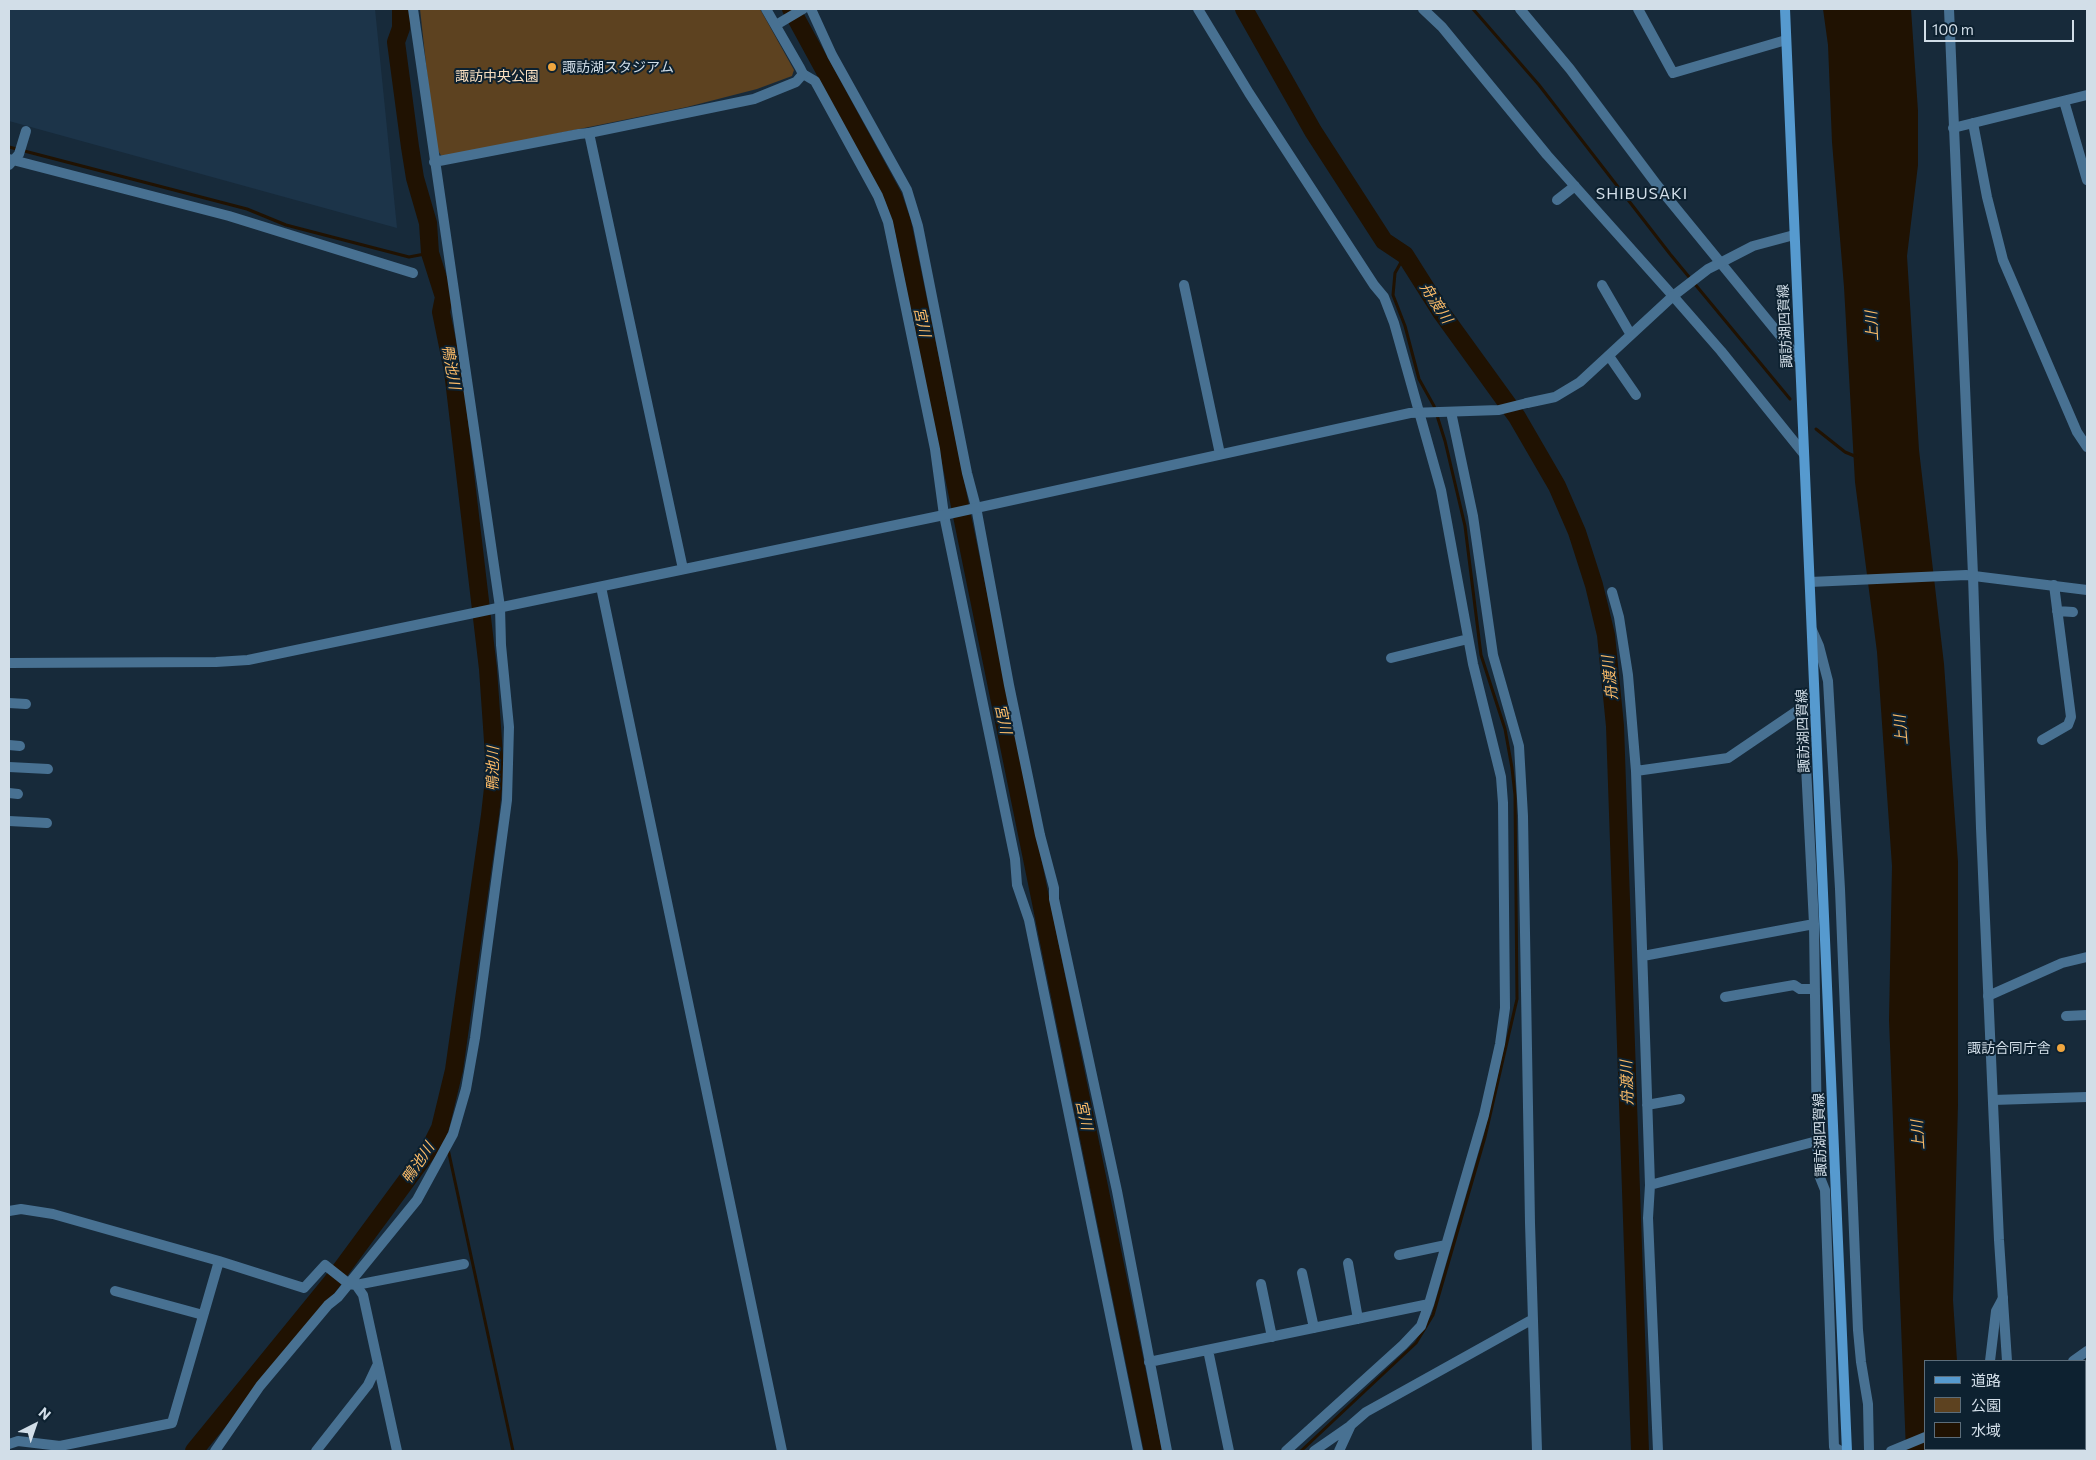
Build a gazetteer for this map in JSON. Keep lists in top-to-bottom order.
{
  "streets": {
    "main road": ["諏訪湖四賀線"]
  },
  "districts": ["SHIBUSAKI"],
  "water": [
    "舟渡川",
    "宮川",
    "上川",
    "鴨池川"
  ],
  "parks": ["諏訪中央公園"],
  "places": ["諏訪湖スタジアム", "諏訪合同庁舎"],
  "legend": ["道路", "公園", "水域"],
  "scale_bar": "100 m",
  "north": "top right"
}
